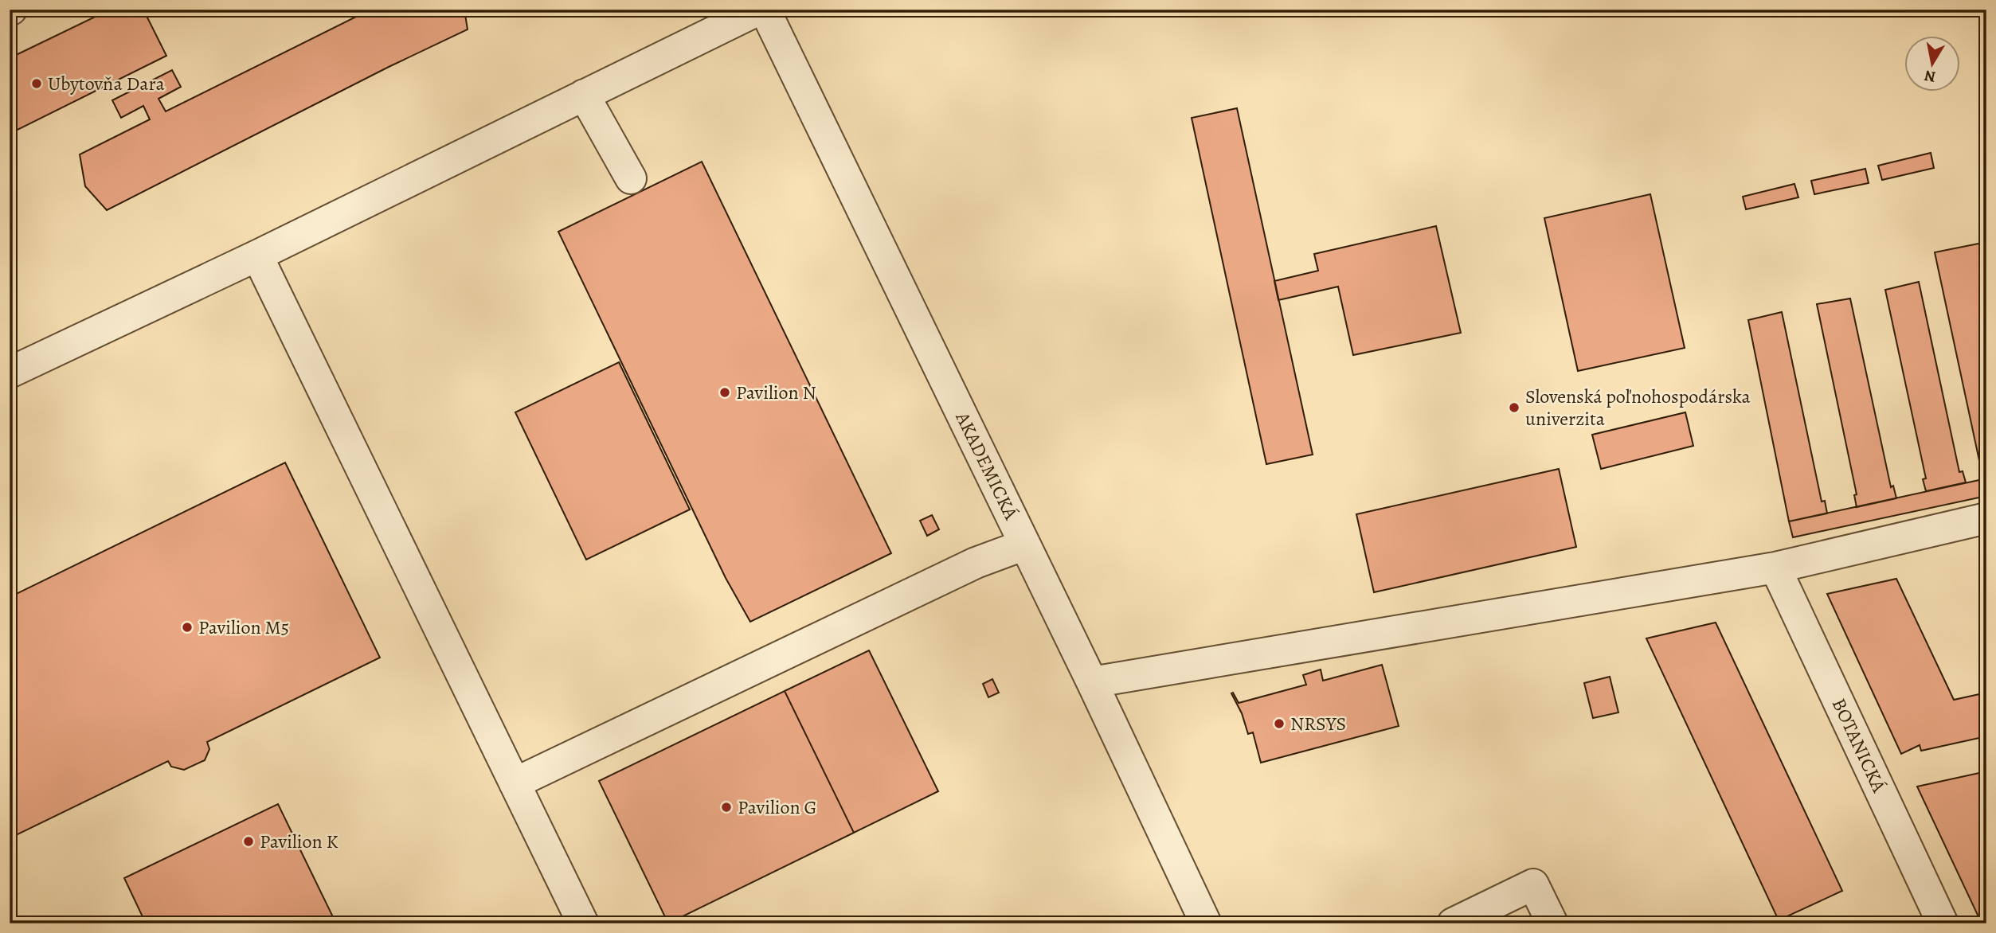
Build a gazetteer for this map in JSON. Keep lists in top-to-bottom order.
{
  "streets": {
    "street": ["AKADEMICKÁ", "BOTANICKÁ"]
  },
  "places": [
    "Ubytovňa Dara",
    "Pavilion N",
    "Slovenská poľnohospodárska univerzita",
    "Pavilion M5",
    "NRSYS",
    "Pavilion G",
    "Pavilion K"
  ],
  "north": "bottom"
}
